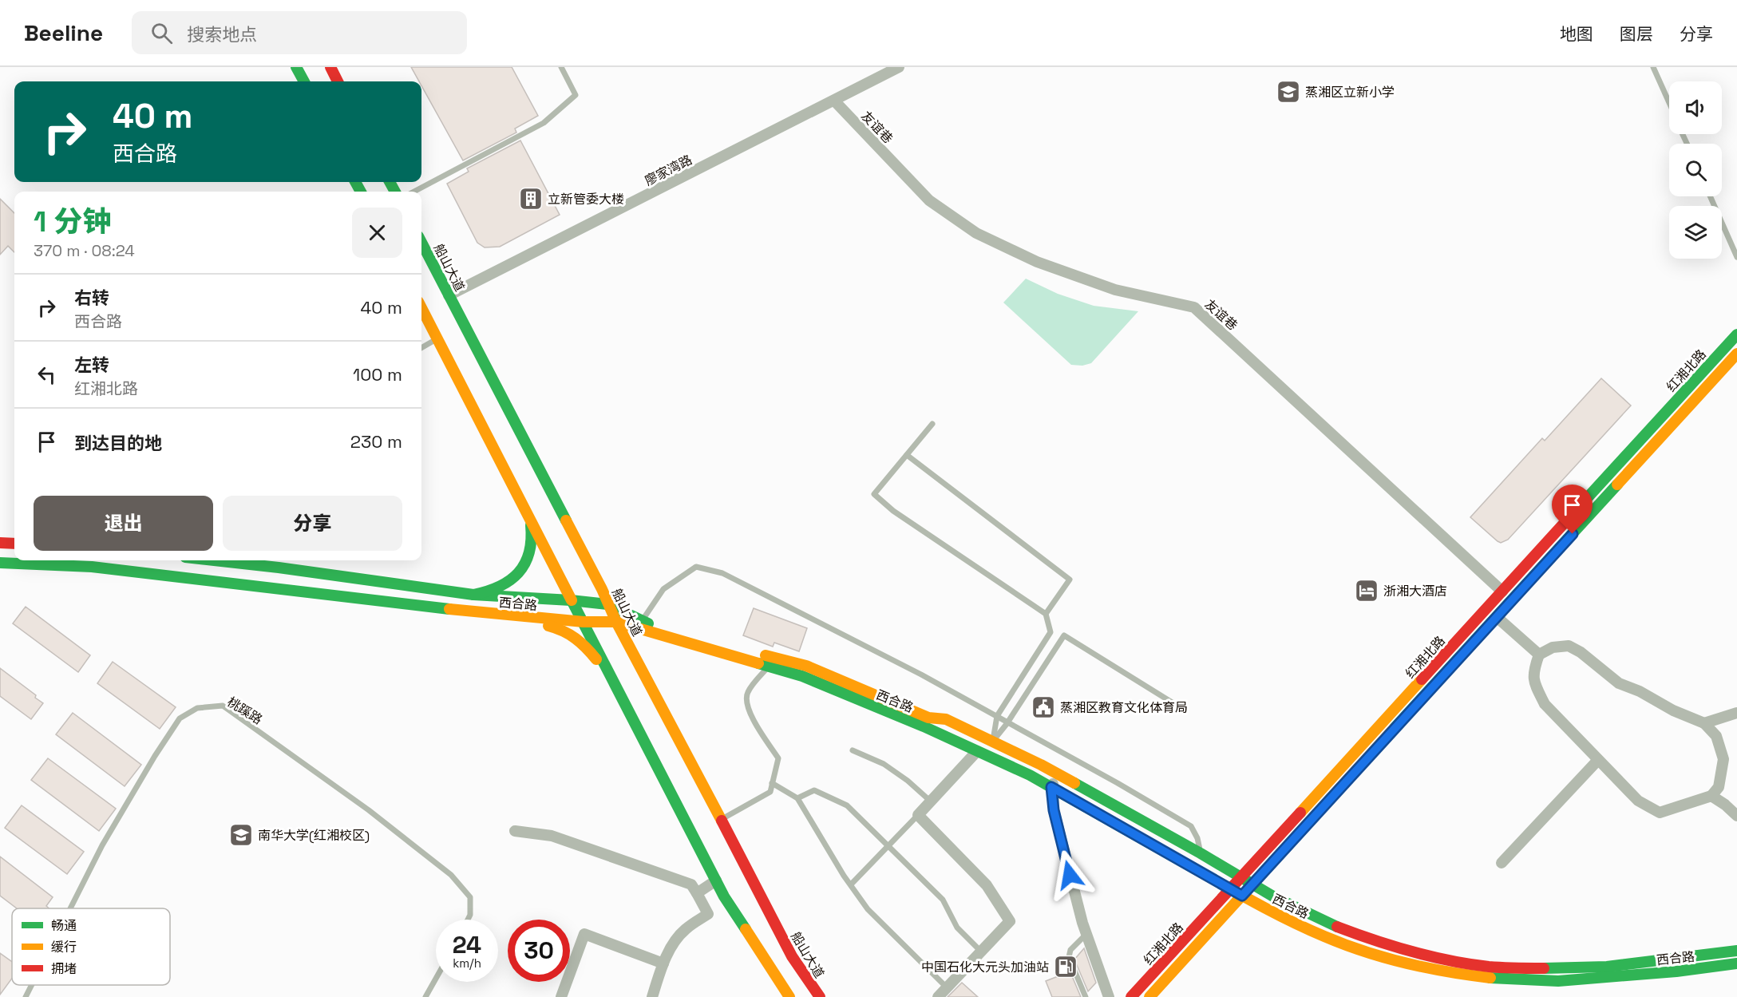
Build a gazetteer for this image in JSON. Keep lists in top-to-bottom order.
{
  "streets": {
    "main road": ["船山大道", "红湘北路", "西合路"],
    "street": ["友谊巷", "廖家湾路"],
    "lane": ["桃蹊路"]
  },
  "crossings": [
    ["友谊巷", "廖家湾路"],
    ["友谊巷", "红湘北路"],
    ["廖家湾路", "船山大道"],
    ["船山大道", "西合路"],
    ["红湘北路", "西合路"]
  ],
  "places": {
    "school or university": ["蒸湘区立新小学", "南华大学(红湘校区)"],
    "building": ["立新管委大楼"],
    "hotel": ["浙湘大酒店"],
    "public building": ["蒸湘区教育文化体育局"],
    "fuel station": ["中国石化大元头加油站"]
  },
  "legend": ["畅通", "缓行", "拥堵"],
  "page": {
    "header": "Beeline",
    "search": "搜索地点",
    "nav": ["地图", "图层", "分享"],
    "turn": ["40 m", "西合路"],
    "heading": ["1 分钟", "370 m · 08:24"],
    "list": [
      {
        "name": "右转",
        "note": "西合路",
        "value": "40 m"
      },
      {
        "name": "左转",
        "note": "红湘北路",
        "value": "100 m"
      },
      {
        "name": "到达目的地",
        "value": "230 m"
      }
    ],
    "buttons": ["退出", "分享"],
    "speed": "24 km/h",
    "limit": "30"
  }
}
